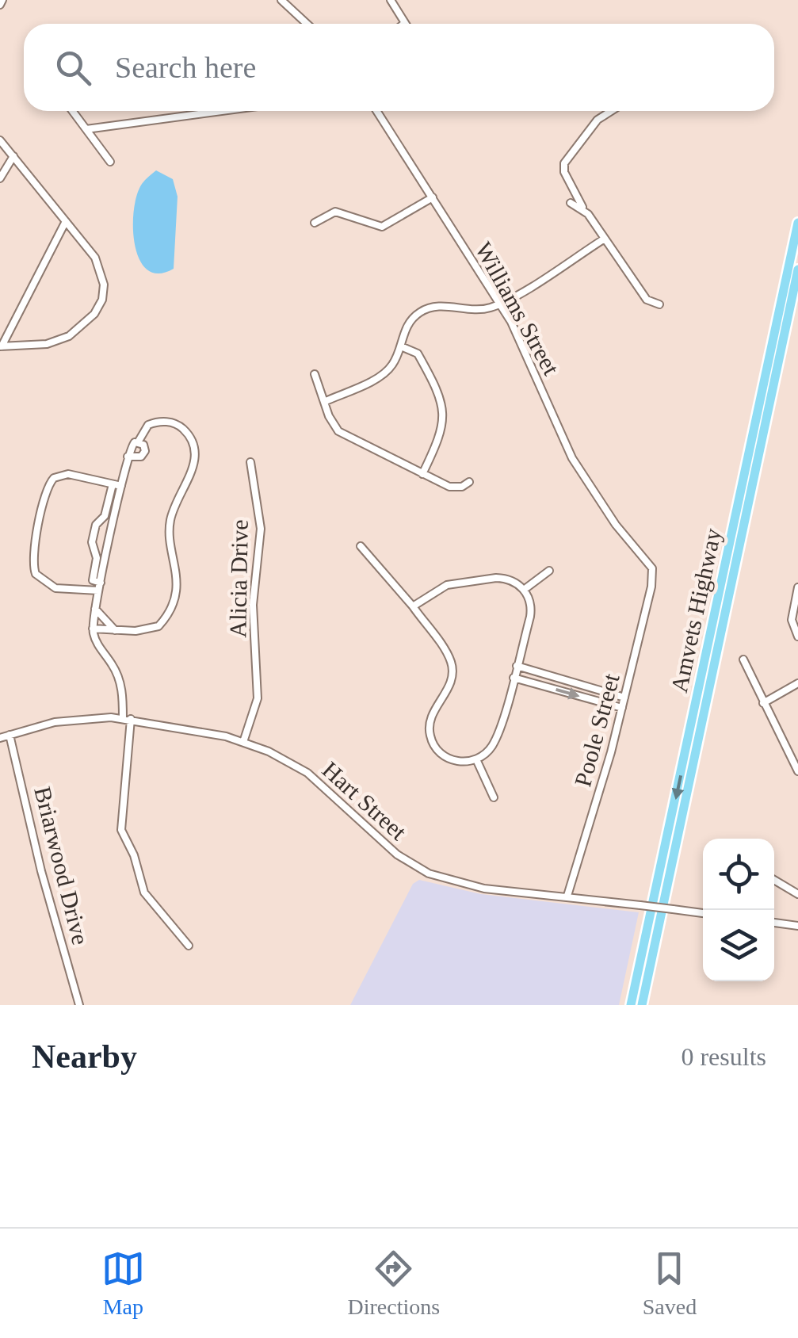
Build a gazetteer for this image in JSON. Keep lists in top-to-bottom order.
{
  "streets": {
    "highway": ["Amvets Highway"],
    "street": [
      "Williams Street",
      "Alicia Drive",
      "Poole Street",
      "Hart Street",
      "Briarwood Drive"
    ]
  },
  "crossings": [
    ["Williams Street", "Poole Street"],
    ["Alicia Drive", "Hart Street"],
    ["Poole Street", "Hart Street"],
    ["Hart Street", "Briarwood Drive"]
  ],
  "page": {
    "search": "Search here",
    "heading": ["Nearby", "0 results"],
    "nav": ["Map", "Directions", "Saved"]
  }
}
